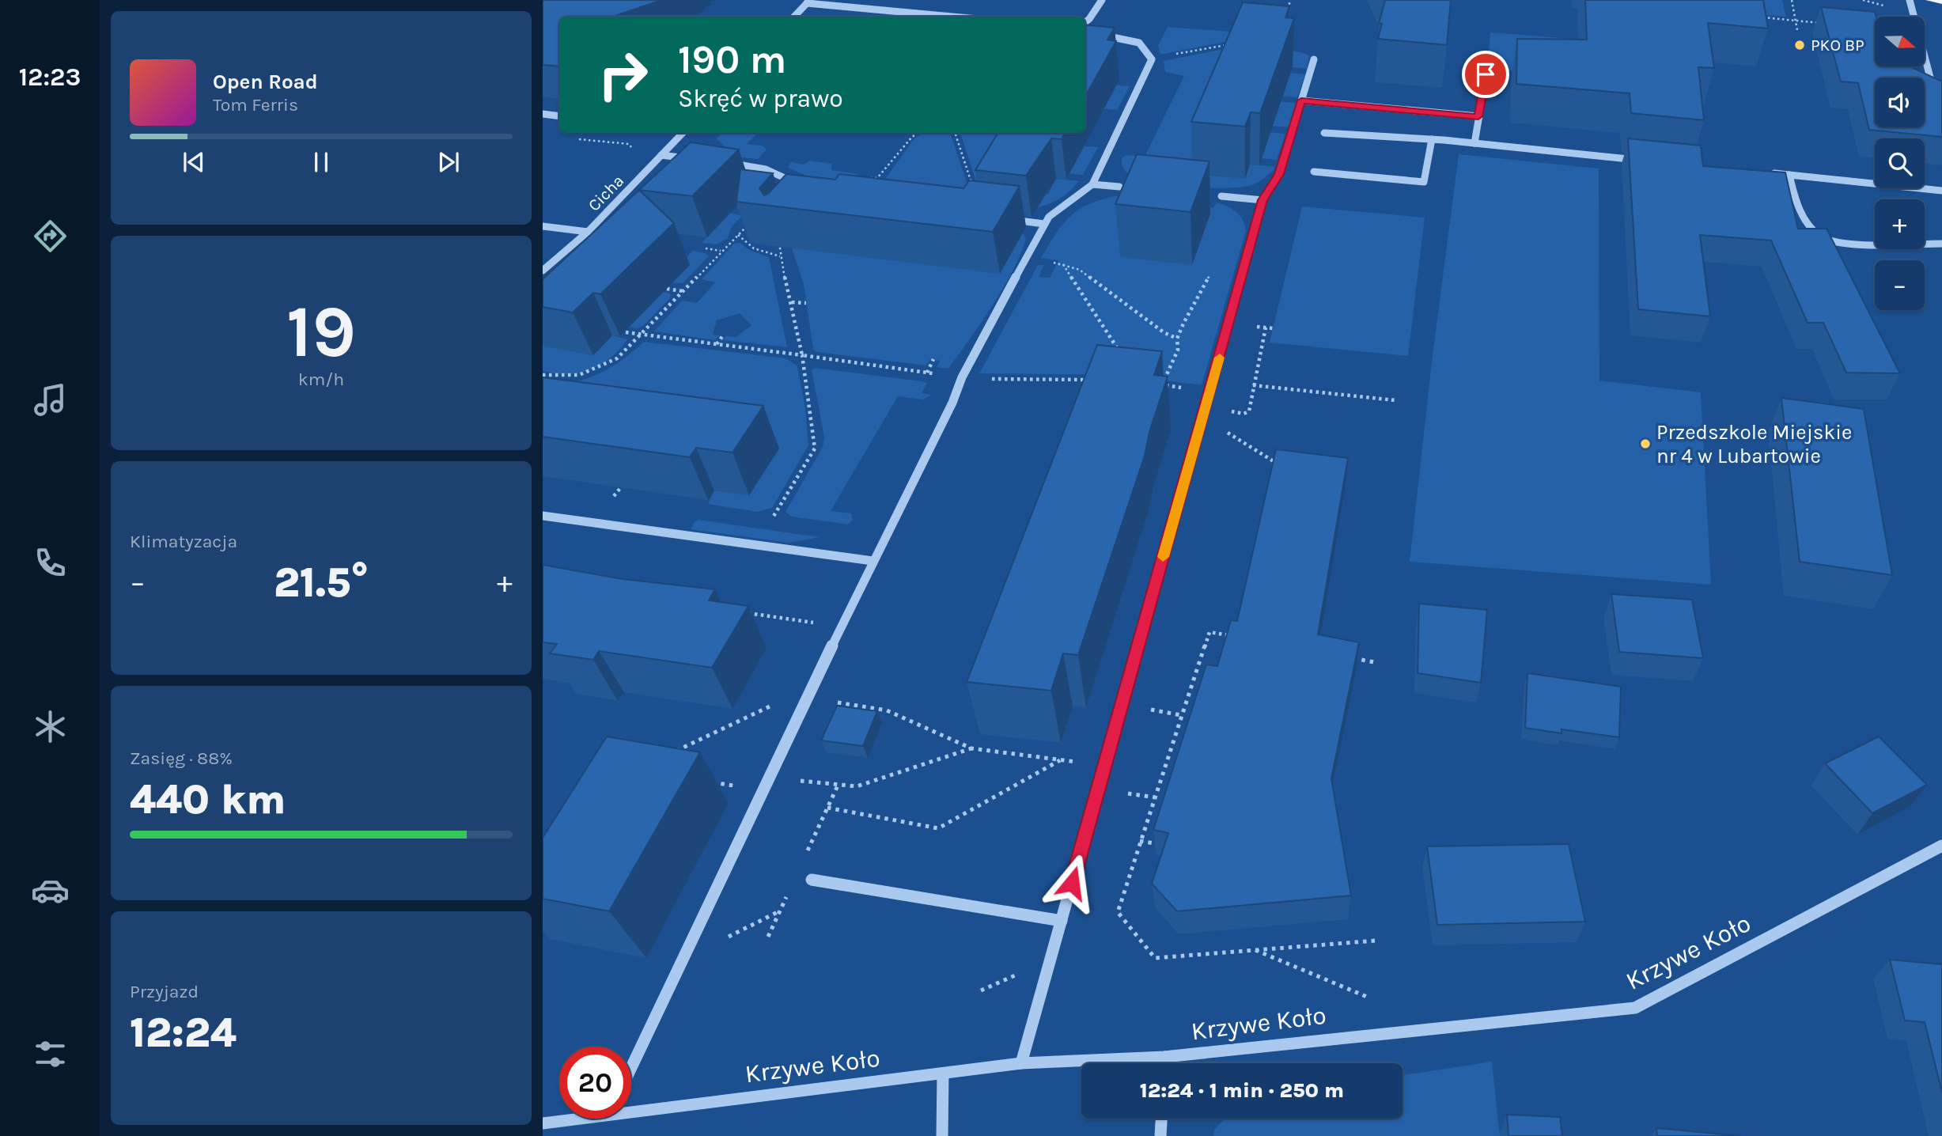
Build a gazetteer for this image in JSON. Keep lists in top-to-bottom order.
{
  "streets": {
    "street": ["Cicha", "Krzywe Koło"]
  },
  "places": ["PKO BP", "Przedszkole Miejskie nr 4 w Lubartowie"],
  "north": "right",
  "page": {
    "tabs": "12:23",
    "map_buttons": ["+", "−"],
    "turn": ["190 m", "Skręć w prawo"],
    "song": ["Open Road", "Tom Ferris"],
    "tile": [
      ["19", "km/h"],
      "Klimatyzacja",
      ["Zasięg · 88%", "440 km"],
      ["Przyjazd", "12:24"]
    ],
    "heat": ["−", "21.5°", "+"],
    "limit": "20",
    "trip": "12:24 · 1 min · 250 m"
  }
}
